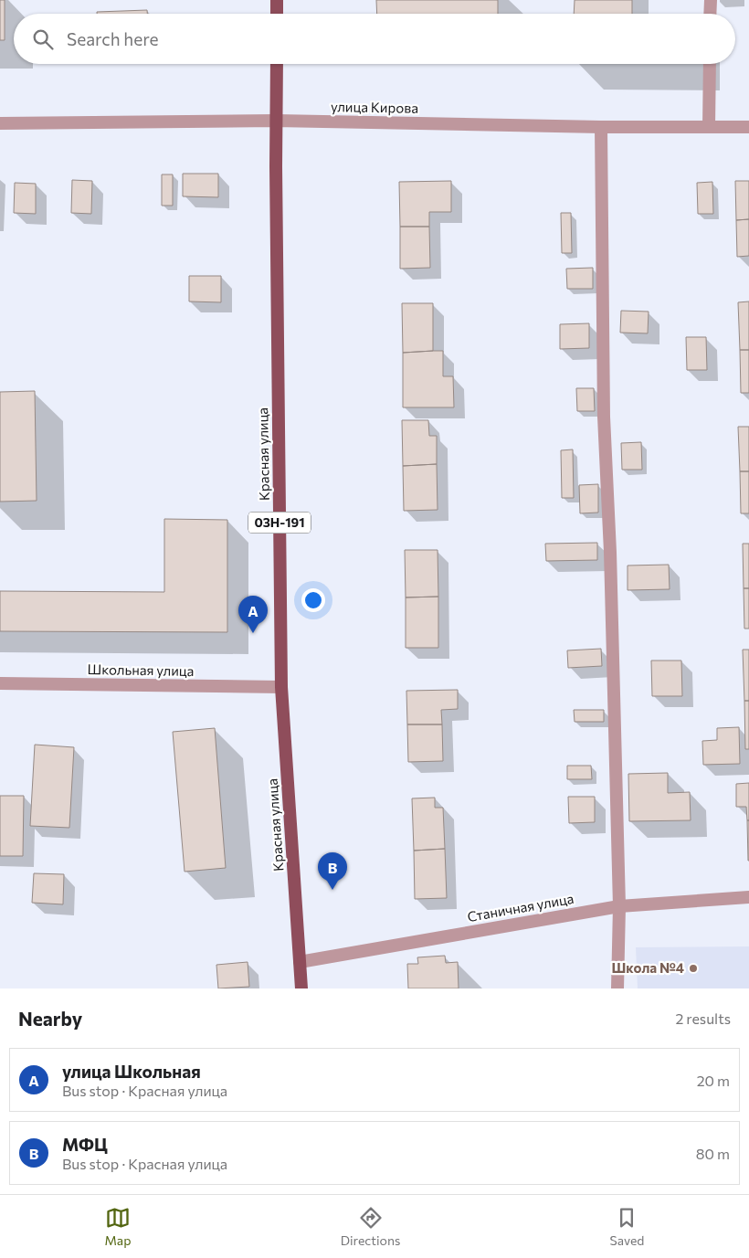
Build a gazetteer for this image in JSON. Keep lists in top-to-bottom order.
{
  "streets": {
    "main road": ["Красная улица", "03Н-191"],
    "street": ["улица Кирова", "Школьная улица", "Станичная улица"]
  },
  "crossings": [
    ["улица Кирова", "Красная улица"],
    ["Красная улица", "Школьная улица"],
    ["Красная улица", "Станичная улица"]
  ],
  "places": ["Школа №4"],
  "page": {
    "search": "Search here",
    "pins": ["A", "B"],
    "heading": ["Nearby", "2 results"],
    "list": [
      {
        "mark": "A",
        "name": "улица Школьная",
        "note": "Bus stop · Красная улица",
        "value": "20 m"
      },
      {
        "mark": "B",
        "name": "МФЦ",
        "note": "Bus stop · Красная улица",
        "value": "80 m"
      }
    ],
    "nav": ["Map", "Directions", "Saved"]
  }
}
